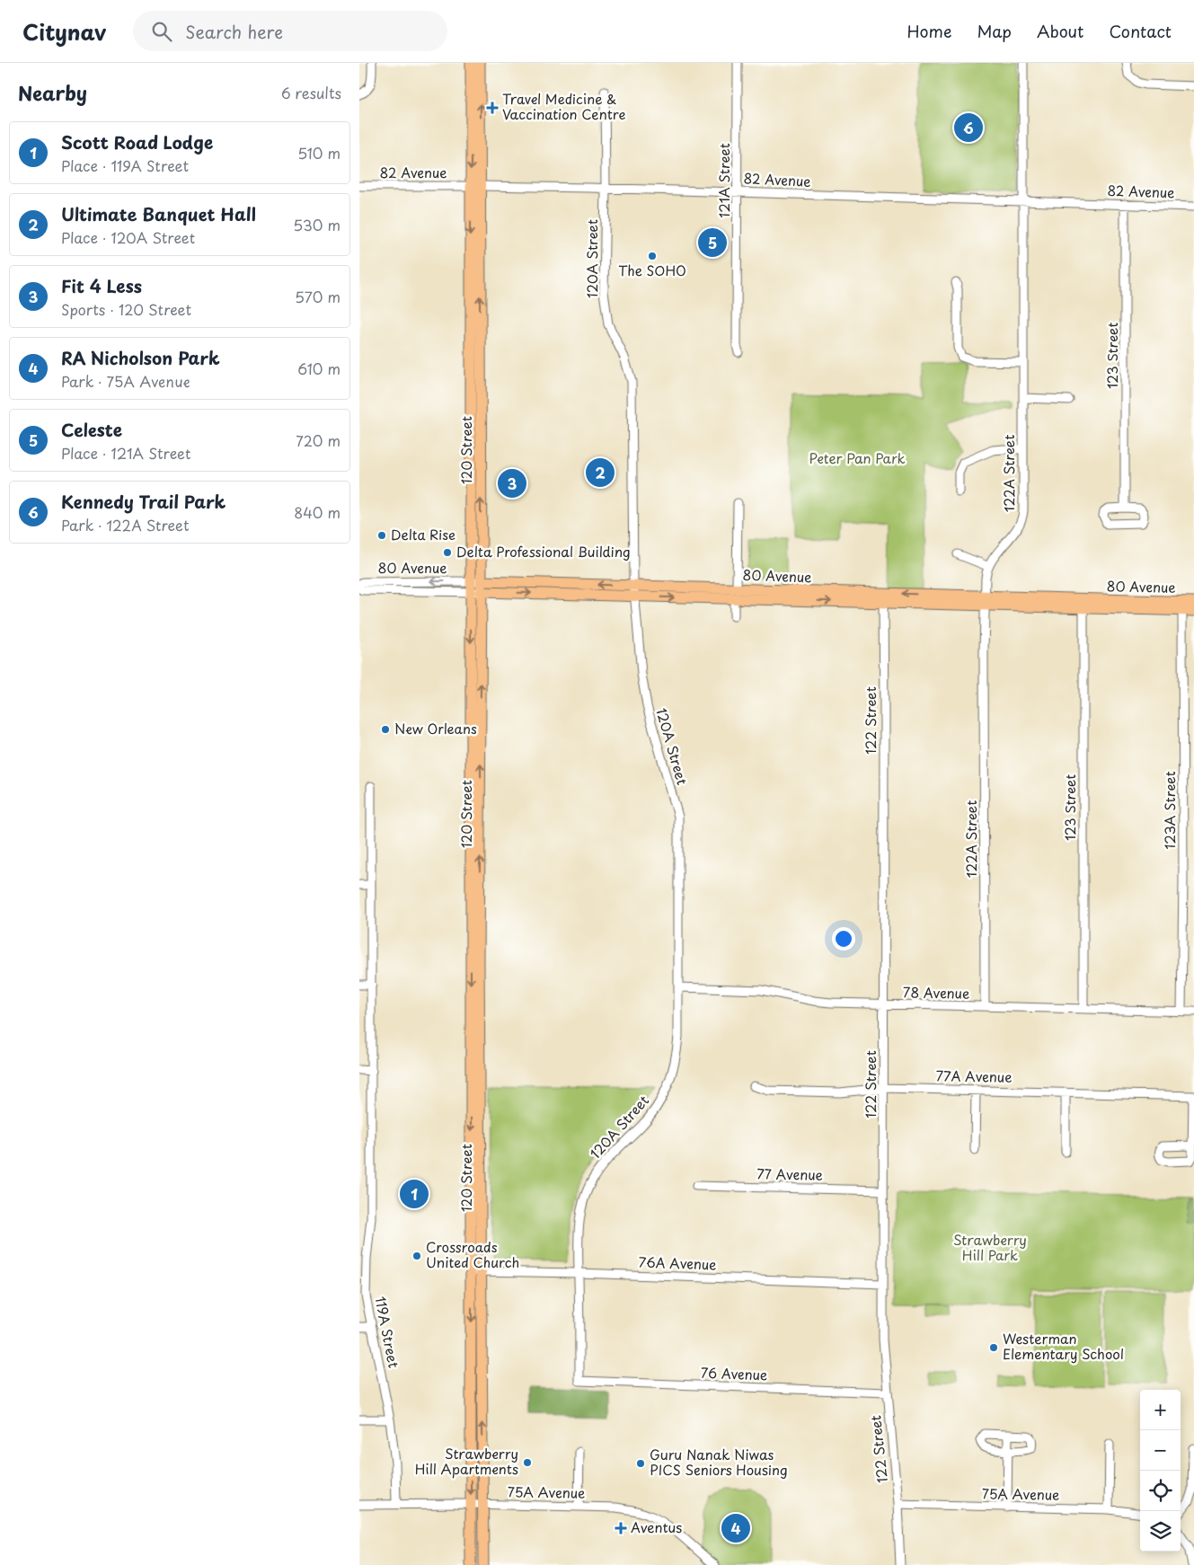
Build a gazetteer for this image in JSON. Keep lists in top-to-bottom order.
{
  "streets": {
    "main road": ["120 Street", "80 Avenue"],
    "street": [
      "82 Avenue",
      "121A Street",
      "120A Street",
      "123 Street",
      "122A Street",
      "122 Street",
      "123A Street",
      "78 Avenue",
      "77A Avenue",
      "77 Avenue",
      "76A Avenue",
      "119A Street",
      "76 Avenue",
      "75A Avenue"
    ]
  },
  "crossings": [
    ["82 Avenue", "121A Street"],
    ["82 Avenue", "120A Street"],
    ["82 Avenue", "123 Street"],
    ["82 Avenue", "120 Street"],
    ["82 Avenue", "122A Street"],
    ["120A Street", "80 Avenue"],
    ["120A Street", "78 Avenue"],
    ["120A Street", "76A Avenue"],
    ["120A Street", "76 Avenue"],
    ["123 Street", "80 Avenue"],
    ["123 Street", "78 Avenue"],
    ["120 Street", "80 Avenue"],
    ["120 Street", "76A Avenue"],
    ["120 Street", "75A Avenue"],
    ["122A Street", "80 Avenue"],
    ["122A Street", "78 Avenue"],
    ["80 Avenue", "122 Street"],
    ["80 Avenue", "123A Street"],
    ["122 Street", "78 Avenue"],
    ["122 Street", "77A Avenue"],
    ["122 Street", "77 Avenue"],
    ["122 Street", "76A Avenue"],
    ["122 Street", "76 Avenue"],
    ["122 Street", "75A Avenue"],
    ["123A Street", "78 Avenue"],
    ["119A Street", "75A Avenue"]
  ],
  "parks": ["Peter Pan Park", "Strawberry Hill Park"],
  "places": {
    "health": ["Travel Medicine & Vaccination Centre", "Aventus"],
    "other": [
      "The SOHO",
      "Delta Rise",
      "Delta Professional Building",
      "New Orleans",
      "Crossroads United Church",
      "Westerman Elementary School",
      "Strawberry Hill Apartments",
      "Guru Nanak Niwas PICS Seniors Housing"
    ]
  },
  "page": {
    "header": "Citynav",
    "search": "Search here",
    "nav": [
      "Home",
      "Map",
      "About",
      "Contact"
    ],
    "heading": ["Nearby", "6 results"],
    "pins": [
      "6",
      "5",
      "2",
      "3",
      "1",
      "4"
    ],
    "list": [
      {
        "mark": "1",
        "name": "Scott Road Lodge",
        "note": "Place · 119A Street",
        "value": "510 m"
      },
      {
        "mark": "2",
        "name": "Ultimate Banquet Hall",
        "note": "Place · 120A Street",
        "value": "530 m"
      },
      {
        "mark": "3",
        "name": "Fit 4 Less",
        "note": "Sports · 120 Street",
        "value": "570 m"
      },
      {
        "mark": "4",
        "name": "RA Nicholson Park",
        "note": "Park · 75A Avenue",
        "value": "610 m"
      },
      {
        "mark": "5",
        "name": "Celeste",
        "note": "Place · 121A Street",
        "value": "720 m"
      },
      {
        "mark": "6",
        "name": "Kennedy Trail Park",
        "note": "Park · 122A Street",
        "value": "840 m"
      }
    ],
    "map_buttons": ["+", "−"]
  }
}
